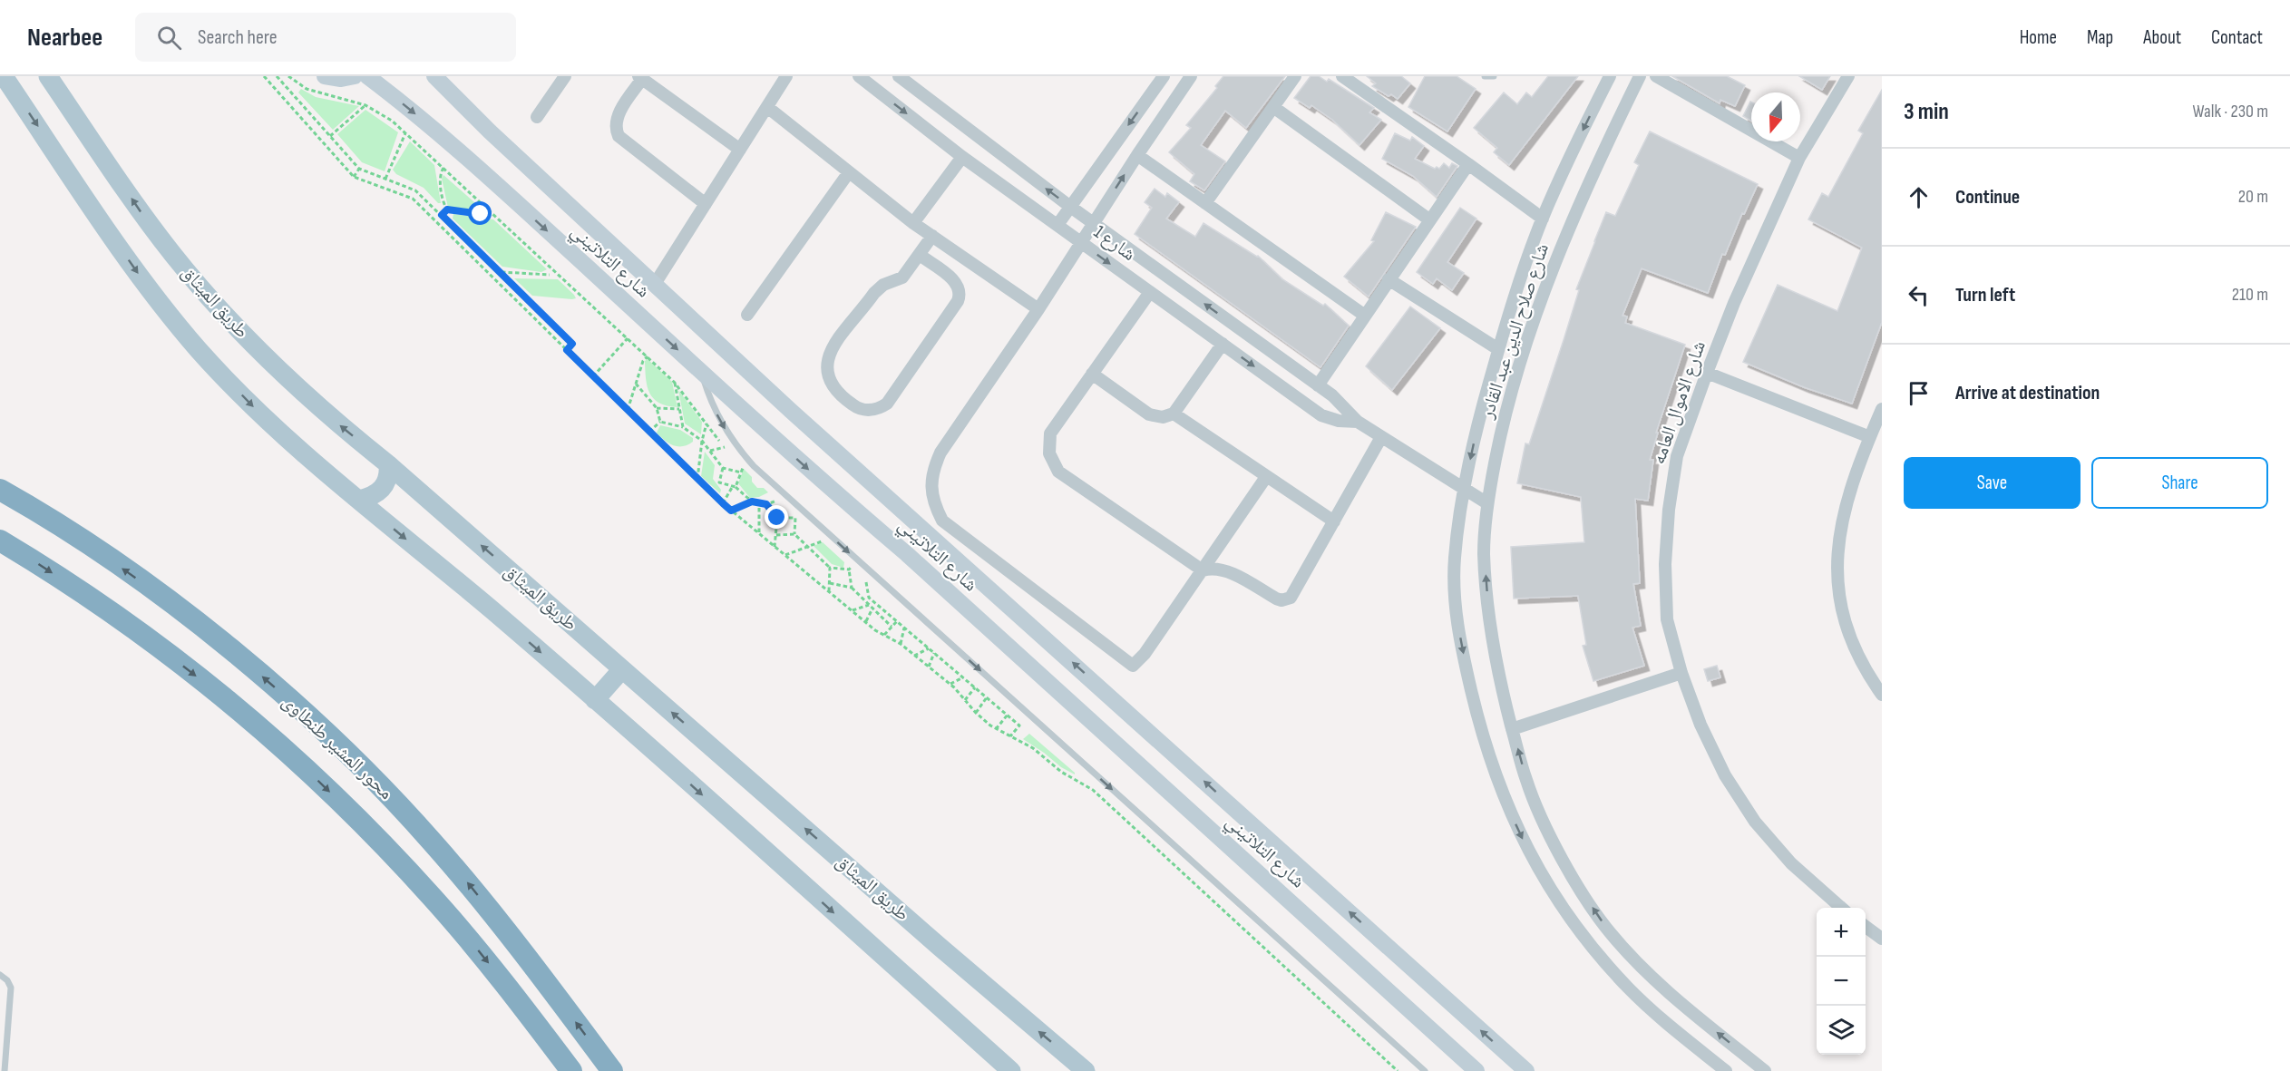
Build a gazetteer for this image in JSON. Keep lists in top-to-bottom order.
{
  "streets": {
    "highway": ["محور المشير طنطاوى"],
    "main road": ["شارع التلاتيني", "طريق الميثاق"],
    "street": ["شارع 1", "شارع صلاح الدين عبد القادر", "شارع الاموال العامه"]
  },
  "crossings": [
    ["شارع 1", "شارع صلاح الدين عبد القادر"]
  ],
  "north": "bottom",
  "page": {
    "header": "Nearbee",
    "search": "Search here",
    "nav": [
      "Home",
      "Map",
      "About",
      "Contact"
    ],
    "heading": ["3 min", "Walk · 230 m"],
    "list": [
      ["Continue", "20 m"],
      ["Turn left", "210 m"],
      "Arrive at destination"
    ],
    "buttons": ["Save", "Share"],
    "map_buttons": ["+", "−"]
  }
}
